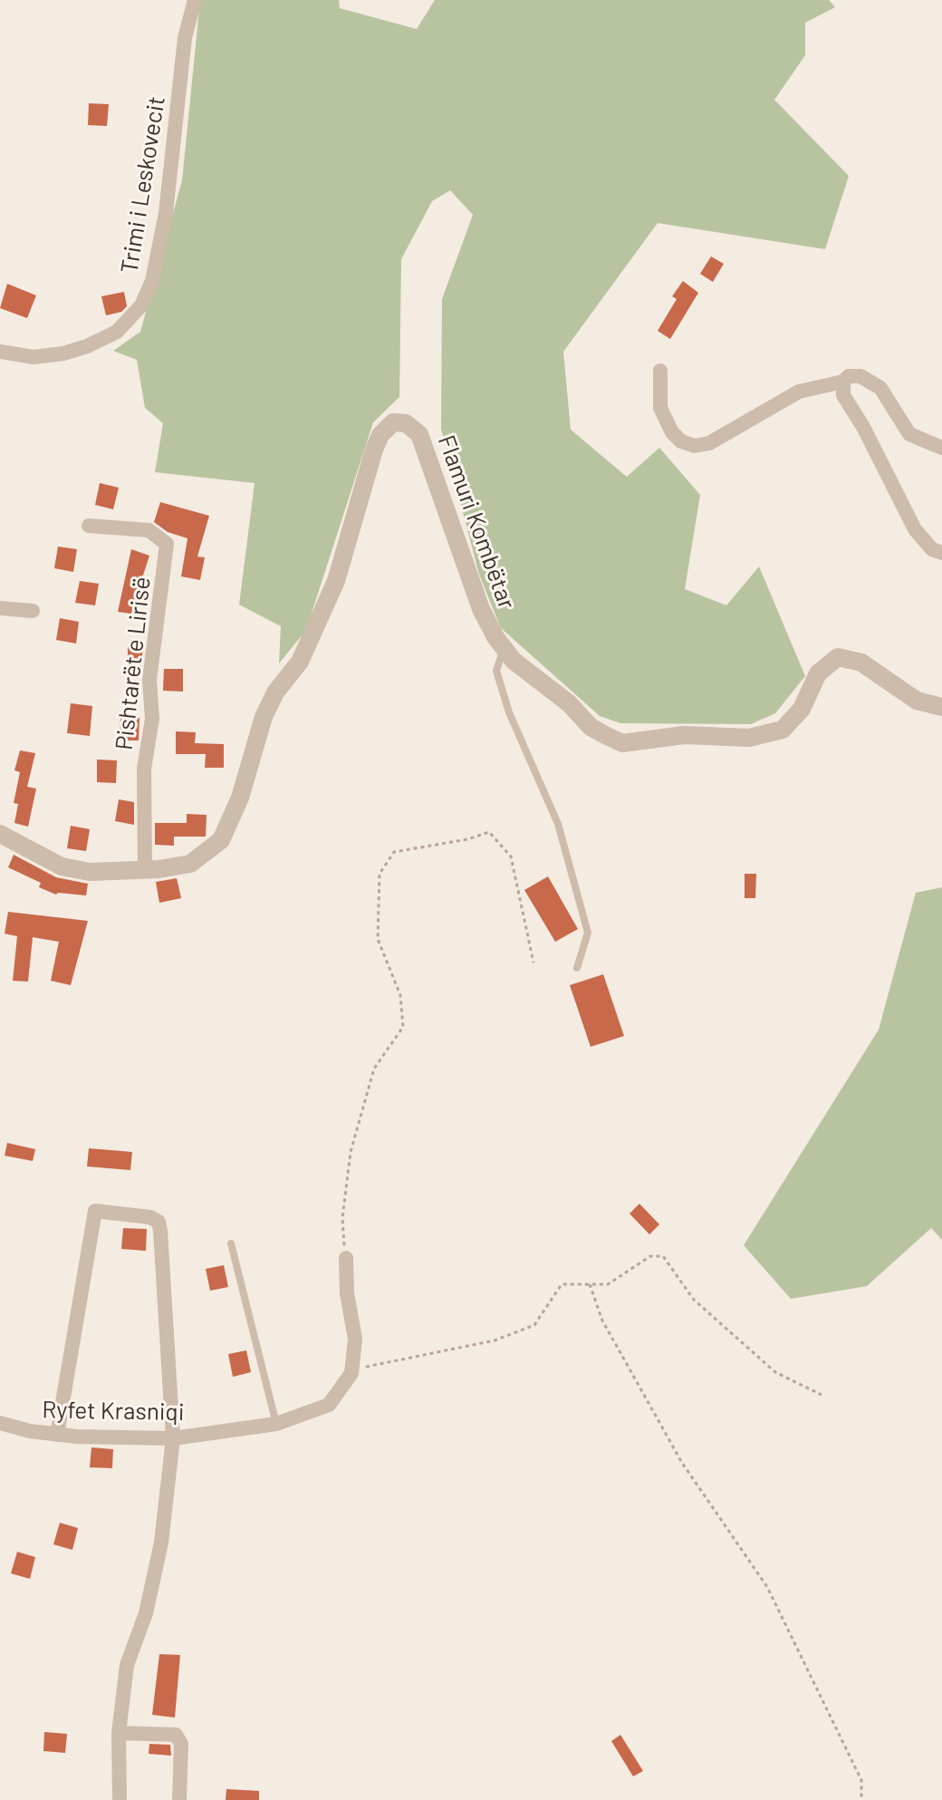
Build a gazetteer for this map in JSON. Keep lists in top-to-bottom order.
{
  "streets": {
    "street": [
      "Trimi i Leskovecit",
      "Flamuri Kombëtar",
      "Pishtarët e Lirisë",
      "Ryfet Krasniqi"
    ]
  },
  "crossings": [
    ["Flamuri Kombëtar", "Pishtarët e Lirisë"]
  ]
}
